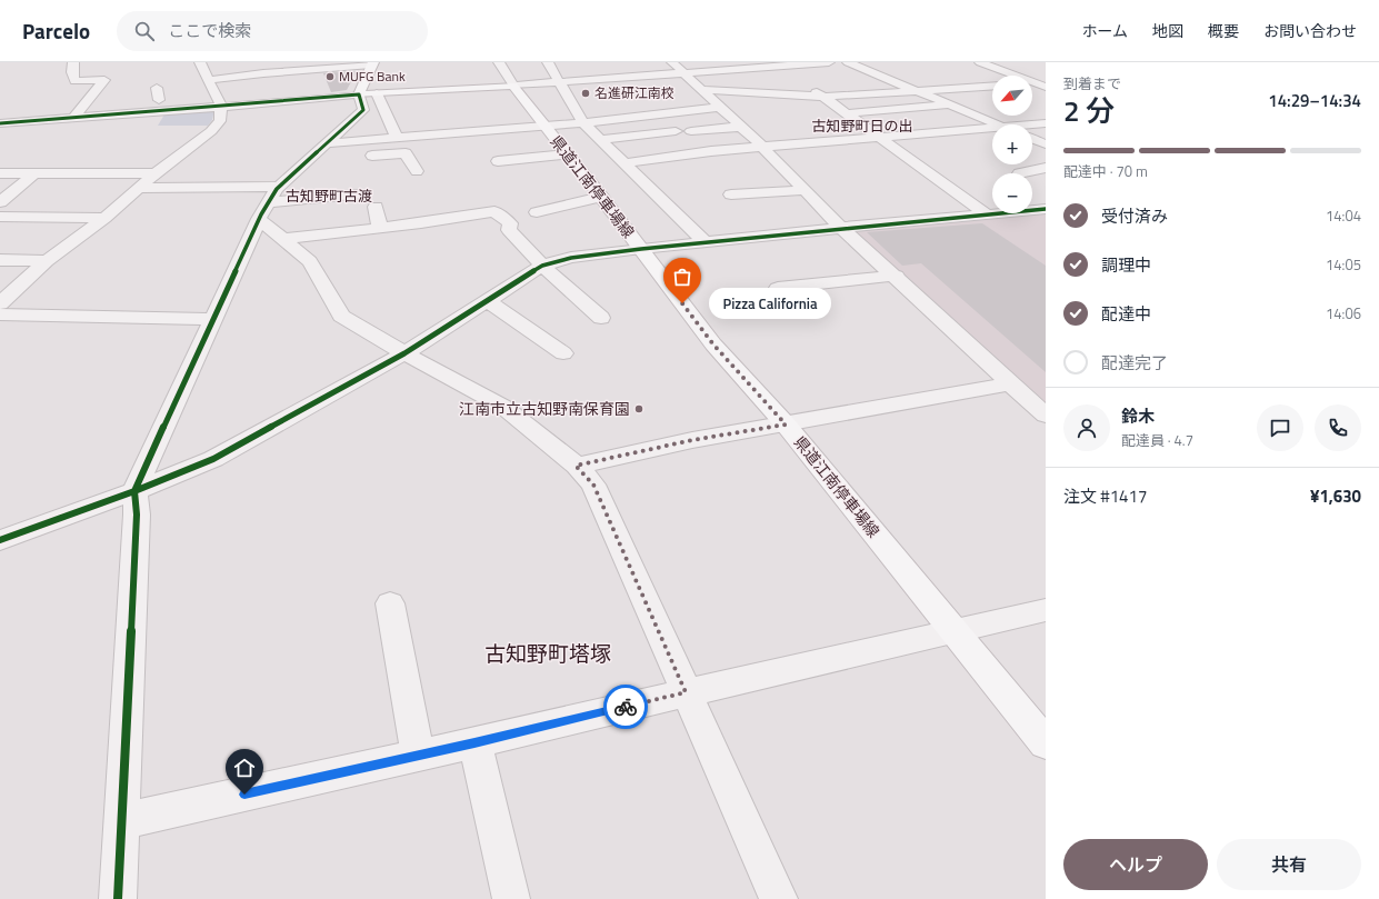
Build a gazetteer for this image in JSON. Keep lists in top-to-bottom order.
{
  "streets": {
    "main road": ["県道江南停車場線"]
  },
  "districts": ["古知野町日の出", "古知野町古渡", "古知野町塔塚"],
  "places": [
    "MUFG Bank",
    "名進研江南校",
    "Pizza California",
    "江南市立古知野南保育園"
  ],
  "north": "bottom left",
  "page": {
    "header": "Parcelo",
    "search": "ここで検索",
    "nav": [
      "ホーム",
      "地図",
      "概要",
      "お問い合わせ"
    ],
    "heading": ["2 分", "到着まで", "14:29–14:34"],
    "panel": [
      "鈴木",
      "配達員 · 4.7",
      "注文 #1417",
      "¥1,630"
    ],
    "map_buttons": ["+", "−"],
    "bar": "配達中 · 70 m",
    "list": [
      ["受付済み", "14:04"],
      ["調理中", "14:05"],
      ["配達中", "14:06"],
      "配達完了"
    ],
    "bubble": "Pizza California",
    "buttons": ["ヘルプ", "共有"]
  }
}
